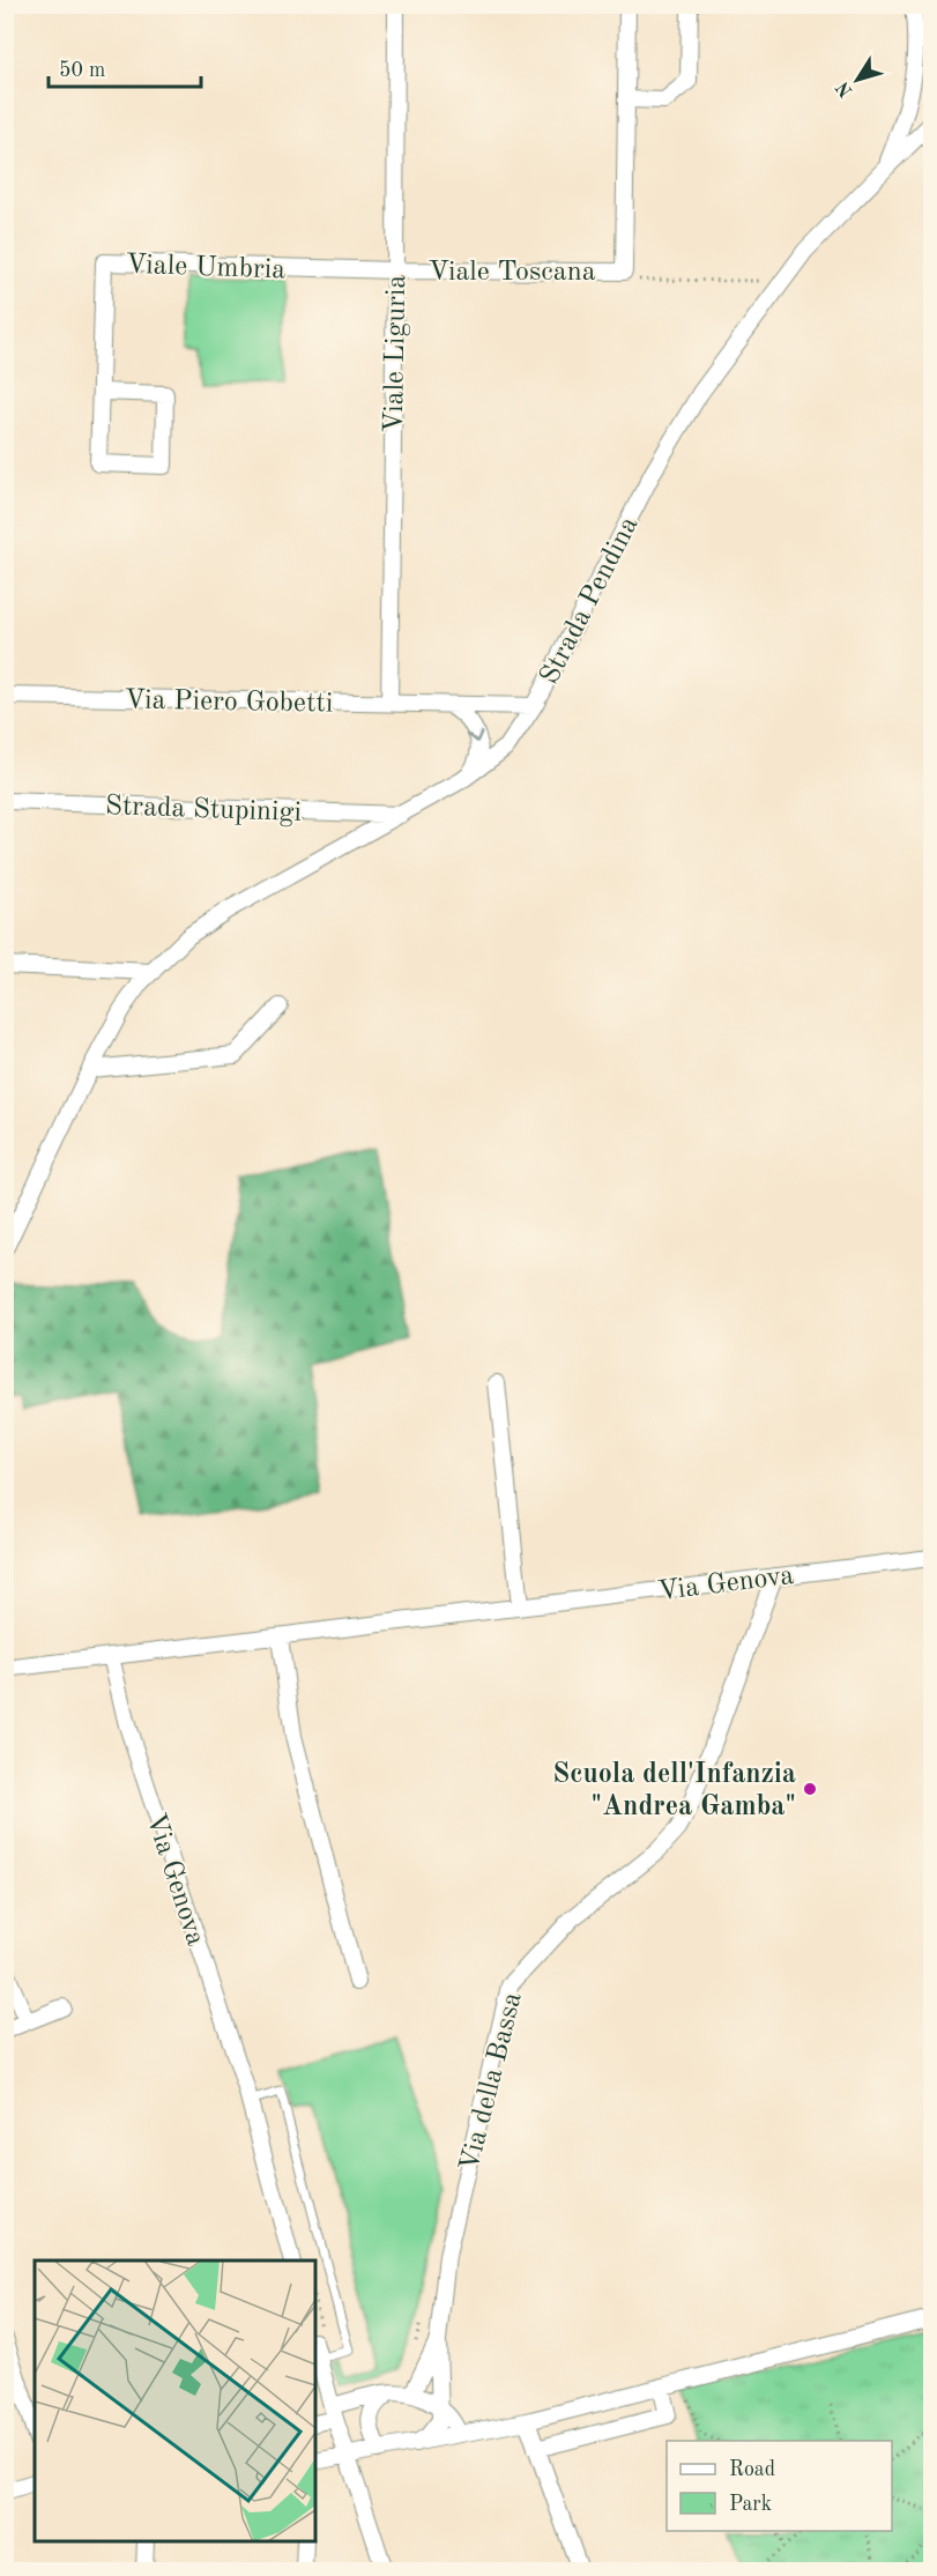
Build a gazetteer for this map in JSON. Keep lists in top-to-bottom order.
{
  "streets": {
    "street": [
      "Viale Umbria",
      "Viale Toscana",
      "Viale Liguria",
      "Strada Pendina",
      "Via Piero Gobetti",
      "Strada Stupinigi",
      "Via Genova",
      "Via della Bassa"
    ]
  },
  "crossings": [
    ["Viale Umbria", "Viale Toscana"],
    ["Viale Umbria", "Viale Liguria"],
    ["Viale Toscana", "Viale Liguria"],
    ["Viale Liguria", "Via Piero Gobetti"],
    ["Strada Pendina", "Via Piero Gobetti"],
    ["Strada Pendina", "Strada Stupinigi"],
    ["Via Genova", "Via della Bassa"]
  ],
  "places": ["Scuola dell'Infanzia \"Andrea Gamba\""],
  "legend": ["Road", "Park"],
  "scale_bar": "50 m",
  "north": "bottom left"
}
